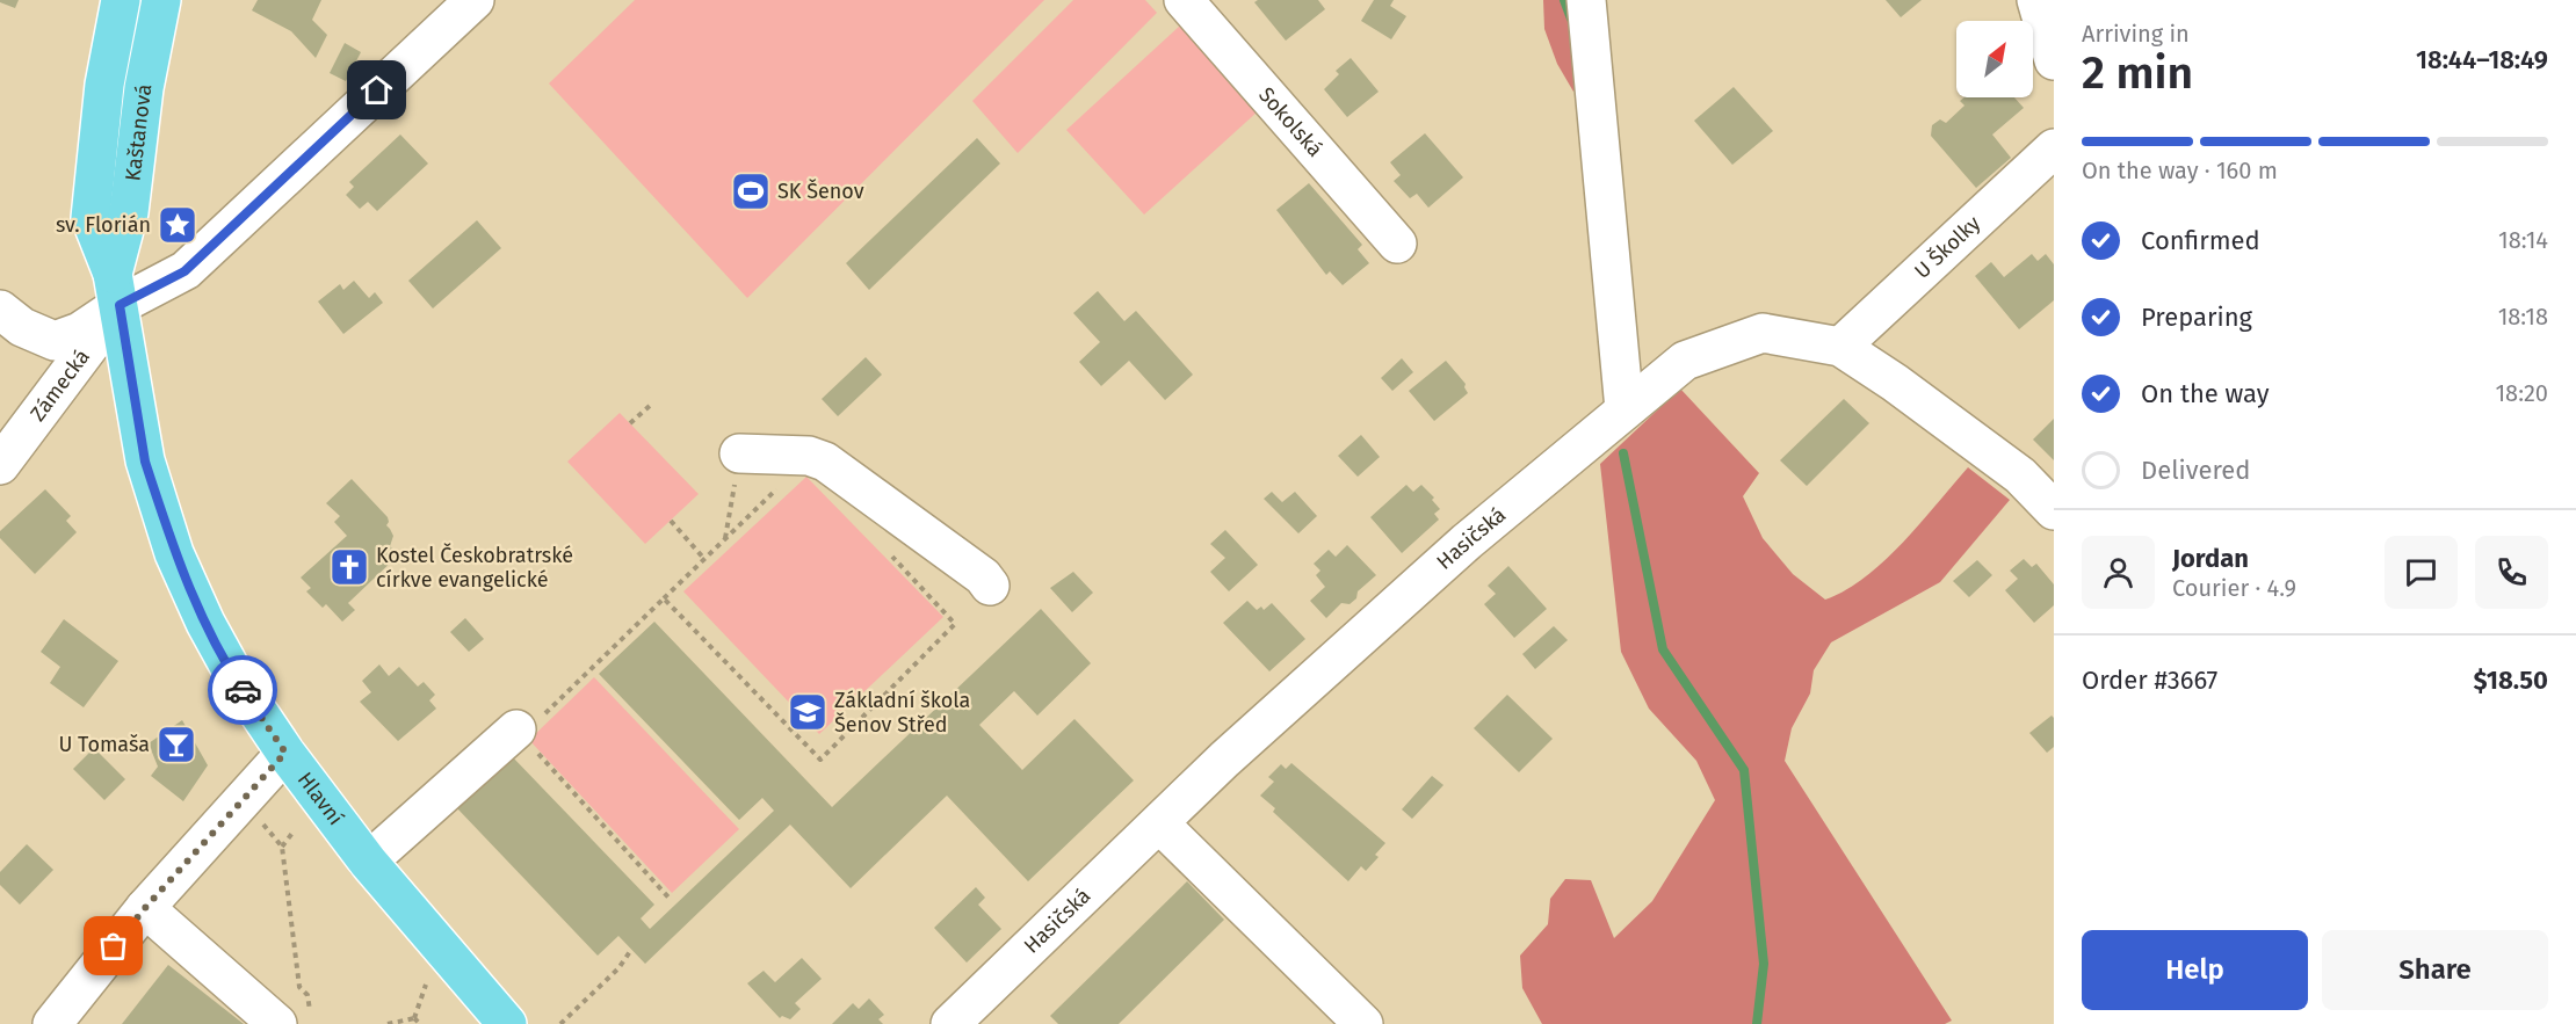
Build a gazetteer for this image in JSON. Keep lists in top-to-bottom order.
{
  "streets": {
    "main road": ["Kaštanová", "Hlavní"],
    "street": [
      "Sokolská",
      "U Školky",
      "Zámecká",
      "Hasičská"
    ]
  },
  "crossings": [
    ["Kaštanová", "Zámecká"],
    ["Kaštanová", "Hlavní"],
    ["U Školky", "Hasičská"],
    ["Zámecká", "Hlavní"]
  ],
  "places": {
    "sports": ["SK Šenov"],
    "place": ["sv. Florián"],
    "church": ["Kostel Českobratrské církve evangelické"],
    "school or university": ["Základní škola Šenov Střed"],
    "bar": ["U Tomaša"]
  },
  "north": "top right",
  "page": {
    "heading": ["2 min", "Arriving in", "18:44–18:49"],
    "panel": [
      "Jordan",
      "Courier · 4.9",
      "Order #3667",
      "$18.50"
    ],
    "bar": "On the way · 160 m",
    "list": [
      ["Confirmed", "18:14"],
      ["Preparing", "18:18"],
      ["On the way", "18:20"],
      "Delivered"
    ],
    "buttons": ["Help", "Share"]
  }
}
